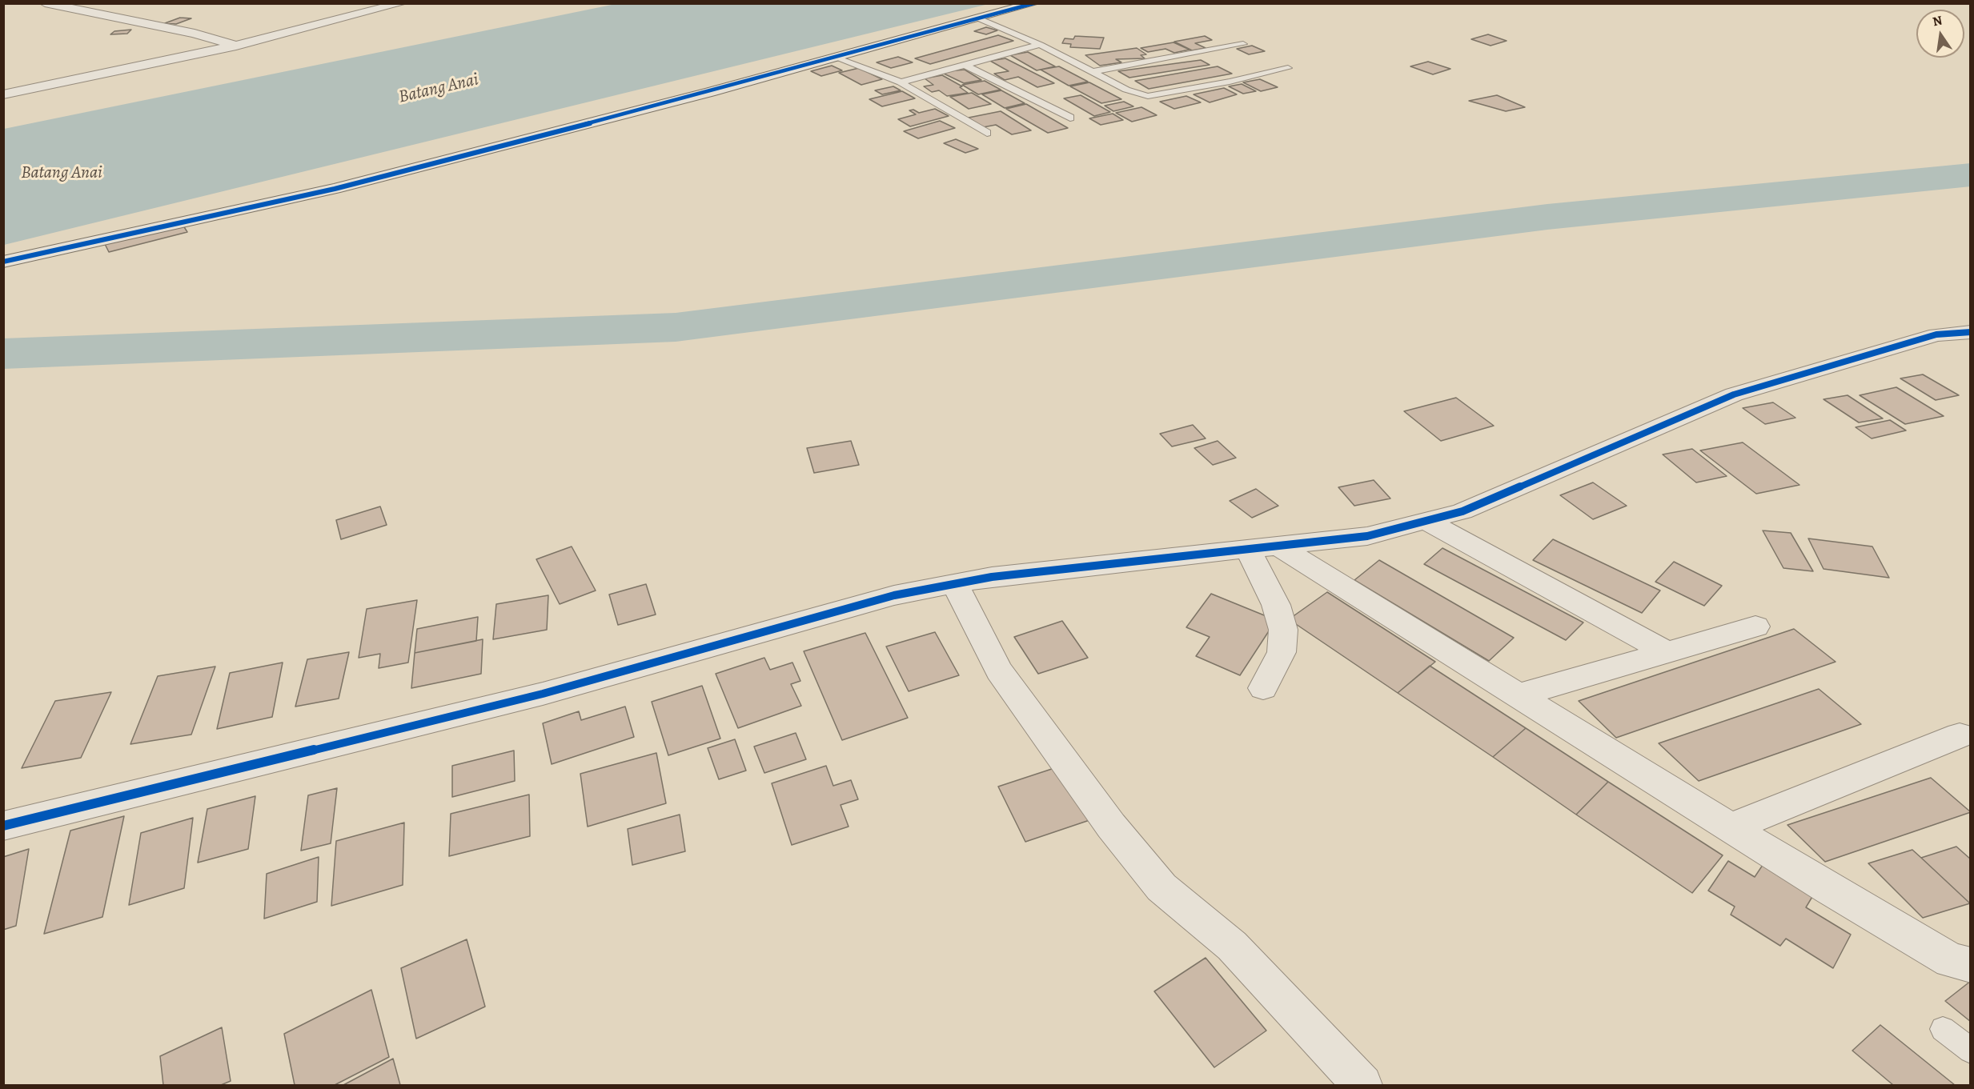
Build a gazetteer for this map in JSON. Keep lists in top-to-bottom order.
{
  "water": ["Batang Anai"],
  "north": "top"
}
